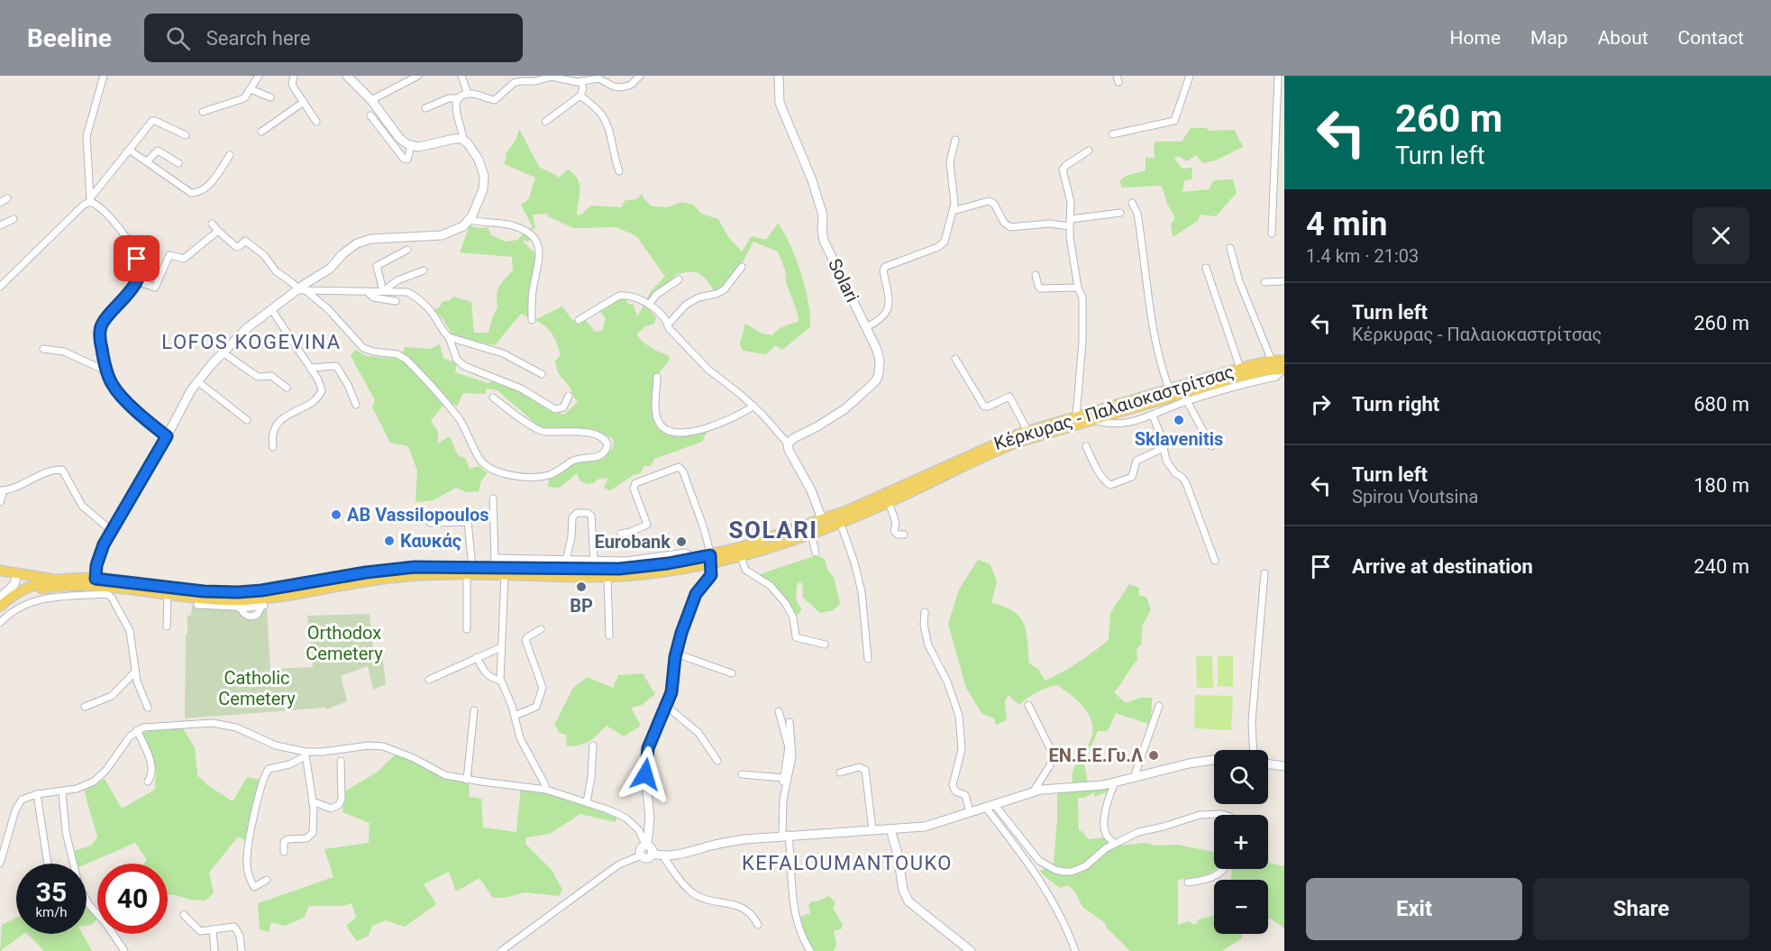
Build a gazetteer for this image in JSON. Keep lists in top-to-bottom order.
{
  "streets": {
    "main road": ["Κέρκυρας - Παλαιοκαστρίτσας"],
    "street": ["Solari"]
  },
  "districts": ["LOFOS KOGEVINA", "SOLARI", "KEFALOUMANTOUKO"],
  "parks": ["Orthodox Cemetery", "Catholic Cemetery"],
  "places": [
    "Sklavenitis",
    "AB Vassilopoulos",
    "Καυκάς",
    "Eurobank",
    "BP",
    "ΕΝ.Ε.Ε.Γυ.Λ"
  ],
  "page": {
    "header": "Beeline",
    "search": "Search here",
    "nav": [
      "Home",
      "Map",
      "About",
      "Contact"
    ],
    "turn": ["260 m", "Turn left"],
    "heading": ["4 min", "1.4 km · 21:03"],
    "list": [
      {
        "name": "Turn left",
        "note": "Κέρκυρας - Παλαιοκαστρίτσας",
        "value": "260 m"
      },
      {
        "name": "Turn right",
        "value": "680 m"
      },
      {
        "name": "Turn left",
        "note": "Spirou Voutsina",
        "value": "180 m"
      },
      {
        "name": "Arrive at destination",
        "value": "240 m"
      }
    ],
    "map_buttons": ["+", "−"],
    "speed": "35 km/h",
    "limit": "40",
    "buttons": ["Exit", "Share"]
  }
}
